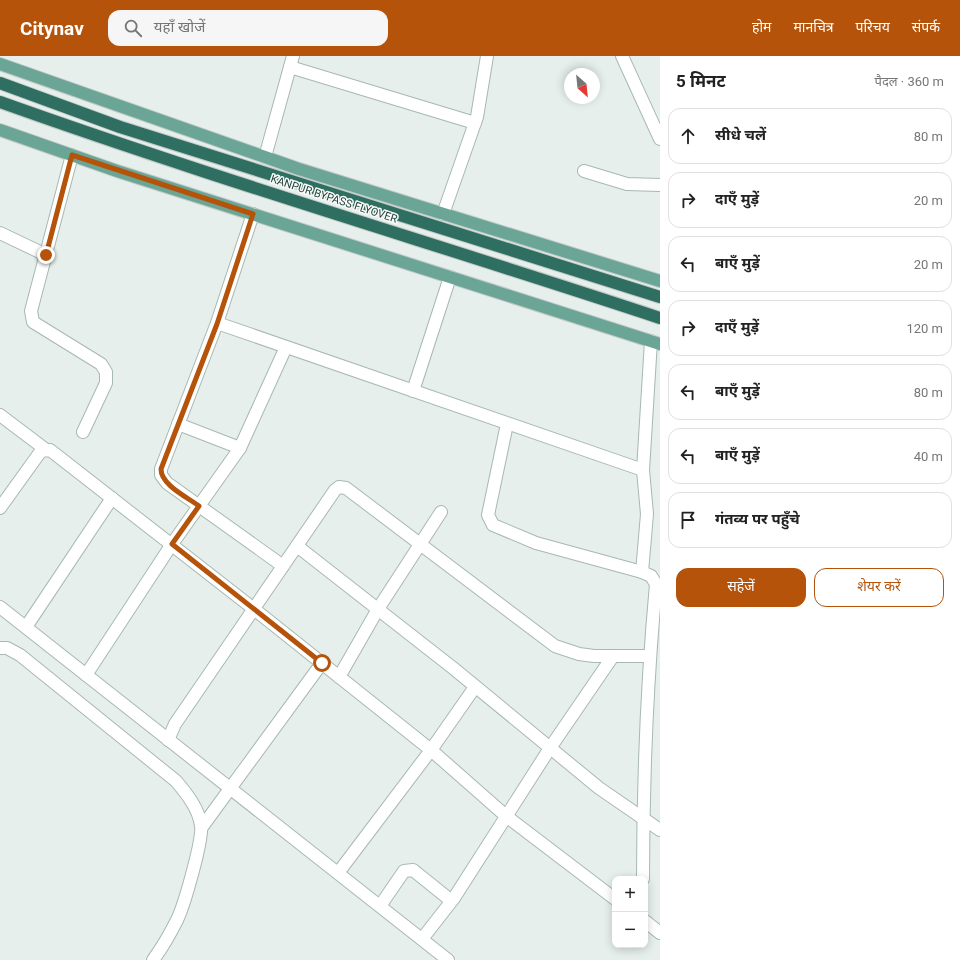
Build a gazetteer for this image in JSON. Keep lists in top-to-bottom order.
{
  "streets": {
    "highway": ["KANPUR BYPASS FLYOVER"]
  },
  "north": "bottom right",
  "page": {
    "header": "Citynav",
    "search": "यहाँ खोजें",
    "nav": [
      "होम",
      "मानचित्र",
      "परिचय",
      "संपर्क"
    ],
    "heading": ["5 मिनट", "पैदल · 360 m"],
    "list": [
      ["सीधे चलें", "80 m"],
      ["दाएँ मुड़ें", "20 m"],
      ["बाएँ मुड़ें", "20 m"],
      ["दाएँ मुड़ें", "120 m"],
      ["बाएँ मुड़ें", "80 m"],
      ["बाएँ मुड़ें", "40 m"],
      "गंतव्य पर पहुँचे"
    ],
    "buttons": ["सहेजें", "शेयर करें"],
    "map_buttons": ["+", "−"]
  }
}
